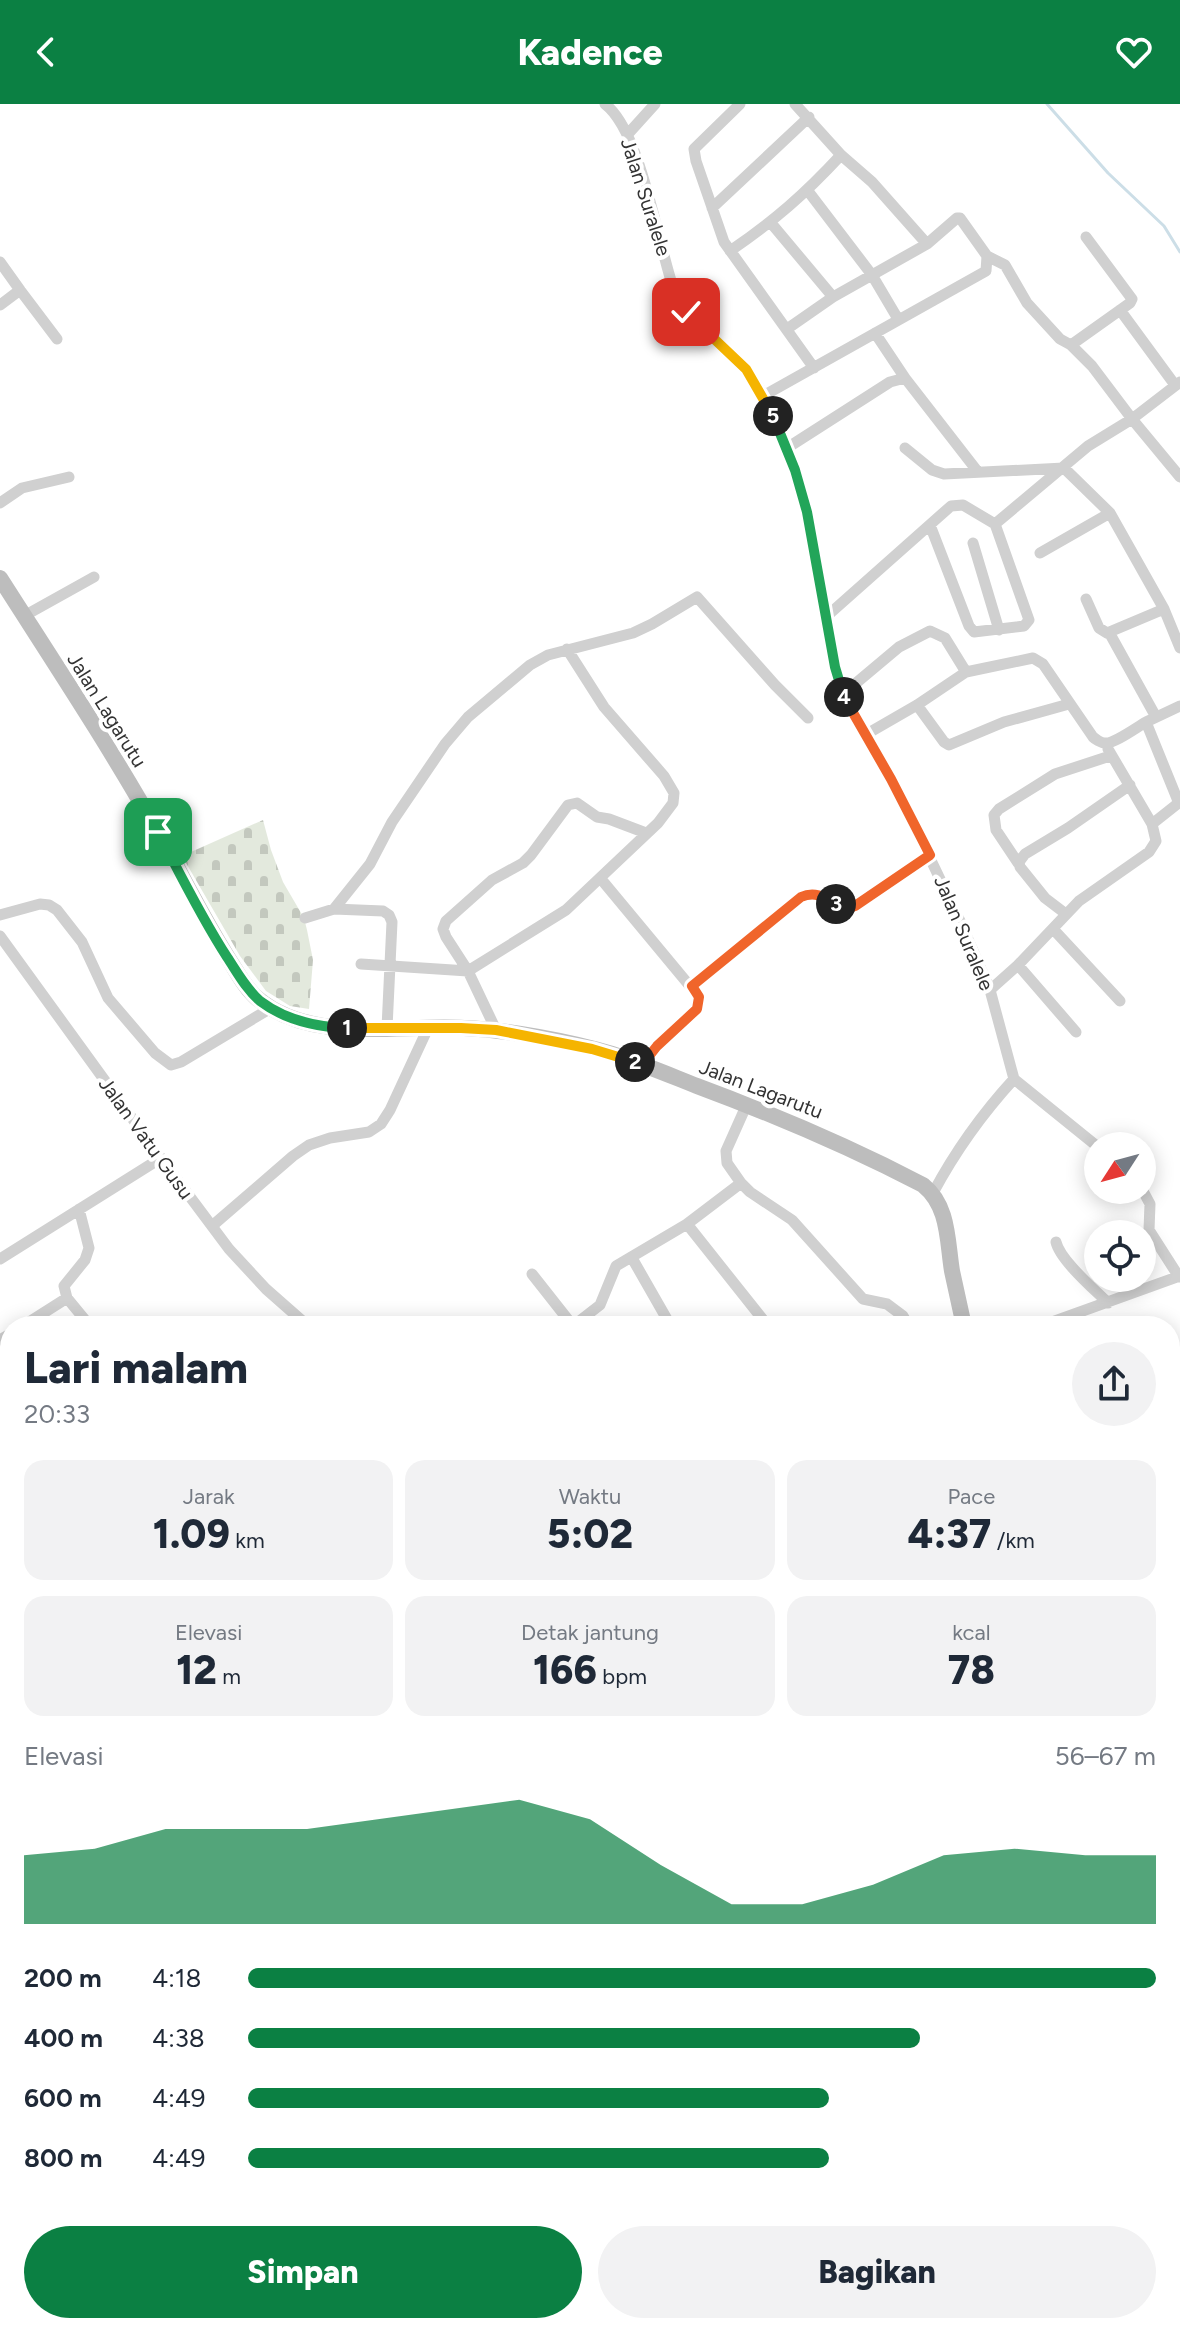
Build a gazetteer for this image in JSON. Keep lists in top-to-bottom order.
{
  "streets": {
    "street": ["Jalan Suralele", "Jalan Lagarutu", "Jalan Vatu Gusu"]
  },
  "north": "bottom left",
  "page": {
    "header": "Kadence",
    "pins": [
      "5",
      "4",
      "3",
      "1",
      "2"
    ],
    "heading": ["Lari malam", "20:33"],
    "stats": [
      ["Jarak", "1.09 km"],
      ["Waktu", "5:02"],
      ["Pace", "4:37 /km"],
      ["Elevasi", "12 m"],
      ["Detak jantung", "166 bpm"],
      ["kcal", "78"]
    ],
    "chart": ["Elevasi", "56–67 m"],
    "list": [
      {
        "name": "200 m",
        "note": "4:18"
      },
      {
        "name": "400 m",
        "note": "4:38"
      },
      {
        "name": "600 m",
        "note": "4:49"
      },
      {
        "name": "800 m",
        "note": "4:49"
      }
    ],
    "buttons": ["Simpan", "Bagikan"]
  }
}
